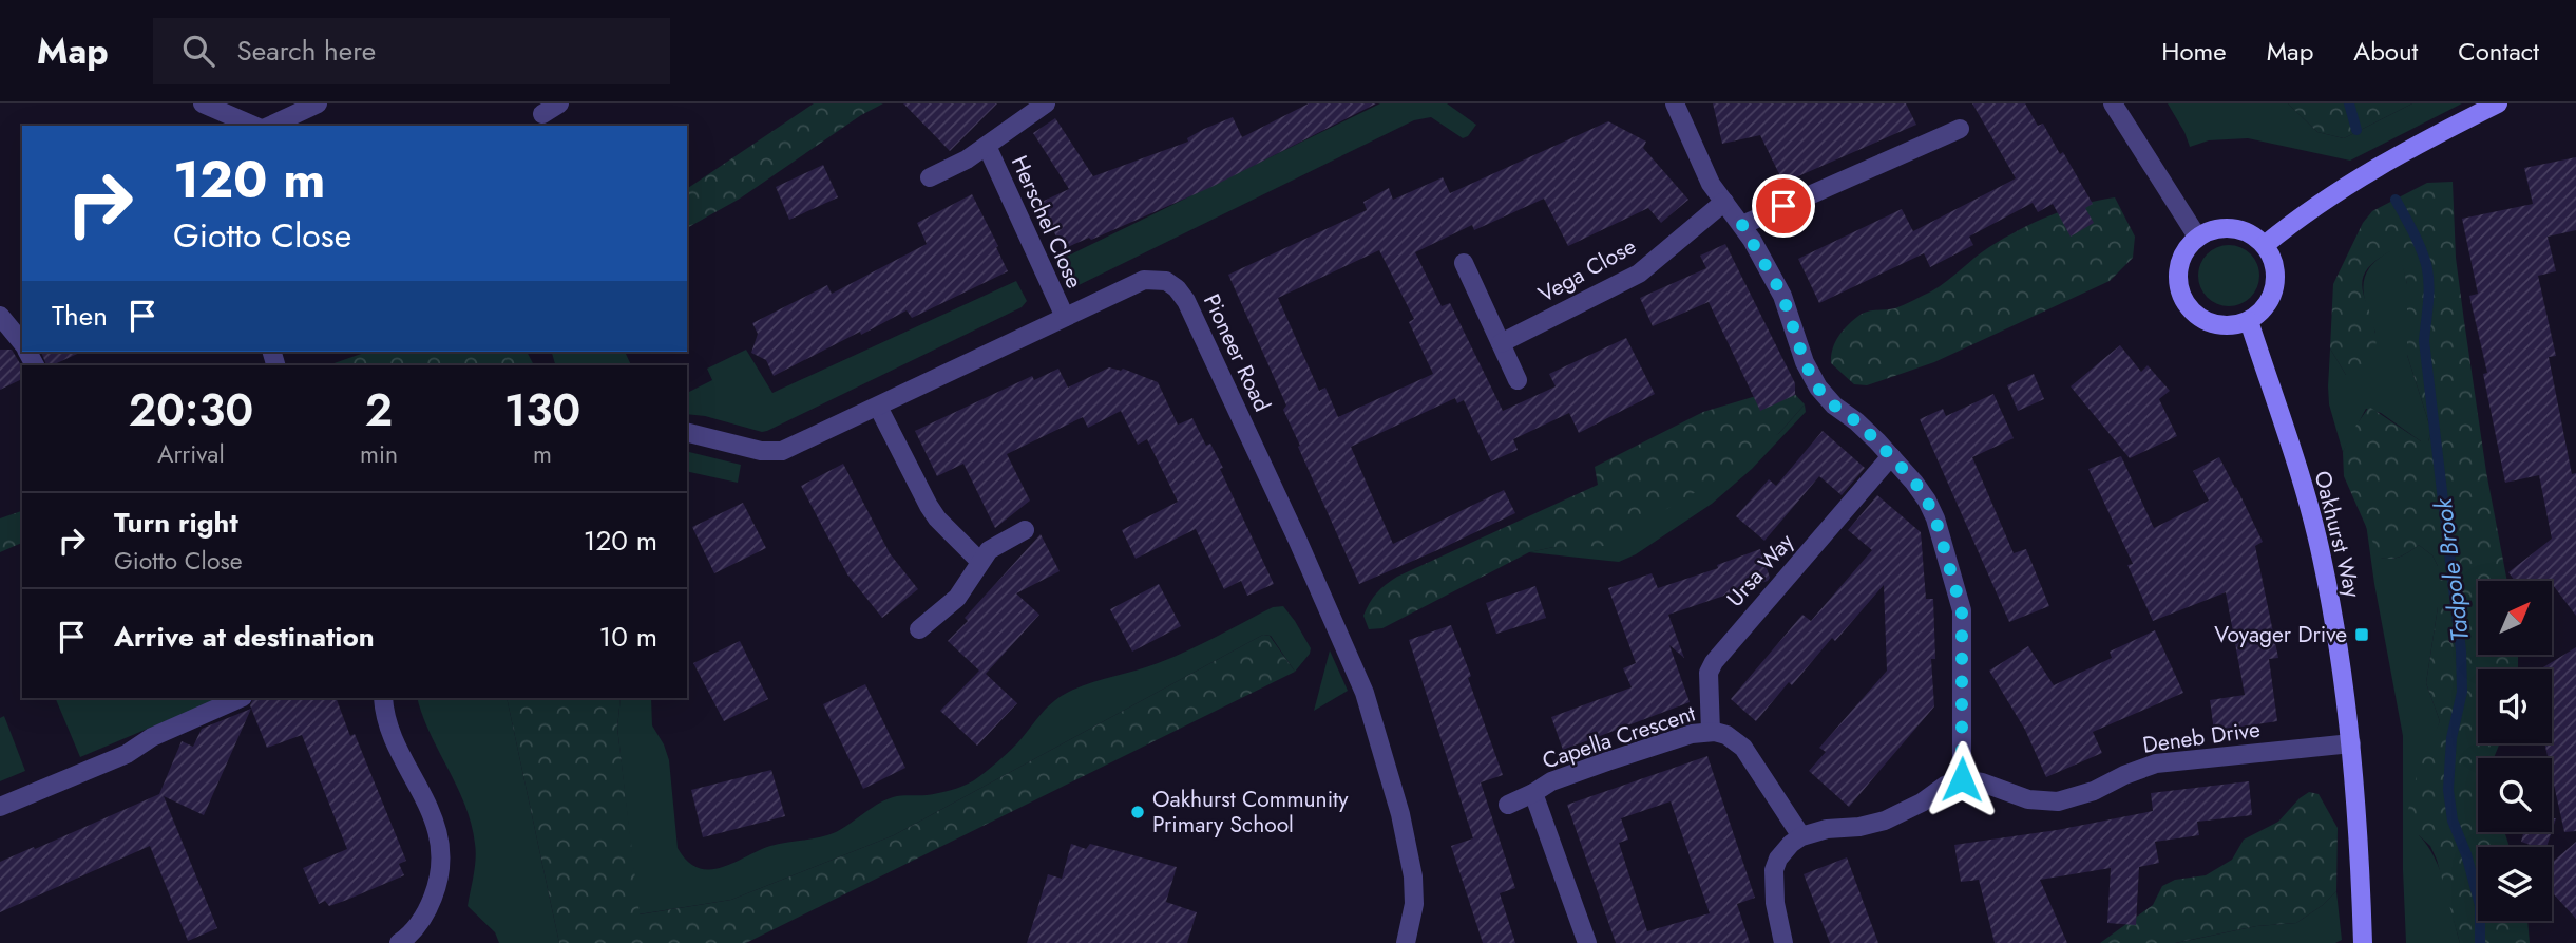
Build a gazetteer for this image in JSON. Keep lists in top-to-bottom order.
{
  "streets": {
    "street": [
      "Herschel Close",
      "Vega Close",
      "Pioneer Road",
      "Oakhurst Way",
      "Ursa Way",
      "Capella Crescent",
      "Deneb Drive"
    ]
  },
  "crossings": [
    ["Herschel Close", "Pioneer Road"],
    ["Oakhurst Way", "Deneb Drive"],
    ["Ursa Way", "Capella Crescent"]
  ],
  "water": ["Tadpole Brook"],
  "places": {
    "transit": ["Voyager Drive"],
    "other": ["Oakhurst Community Primary School"]
  },
  "north": "top right",
  "page": {
    "header": "Map",
    "search": "Search here",
    "nav": [
      "Home",
      "Map",
      "About",
      "Contact"
    ],
    "turn": ["120 m", "Giotto Close"],
    "then": "Then",
    "eta": [
      "20:30",
      "Arrival",
      "2",
      "min",
      "130",
      "m"
    ],
    "list": [
      {
        "name": "Turn right",
        "note": "Giotto Close",
        "value": "120 m"
      },
      {
        "name": "Arrive at destination",
        "value": "10 m"
      }
    ]
  }
}
